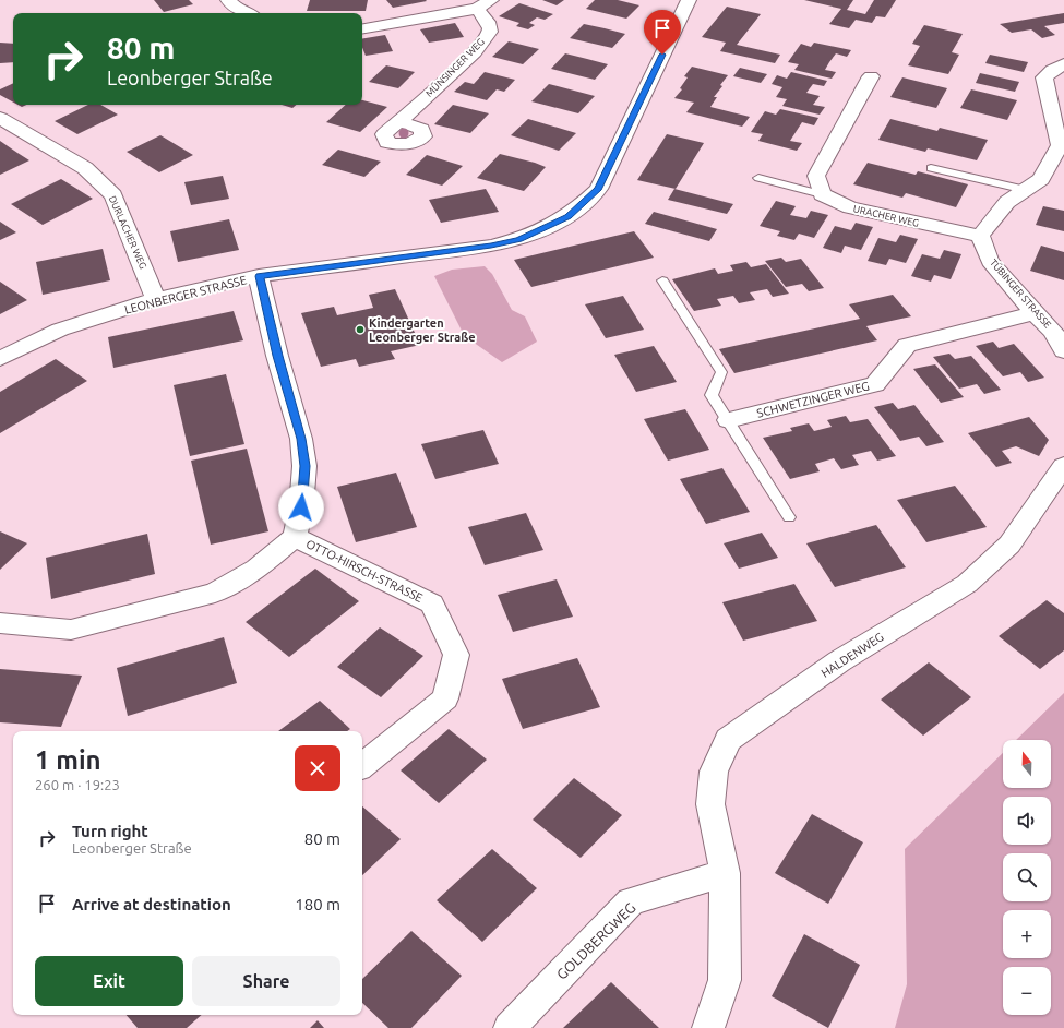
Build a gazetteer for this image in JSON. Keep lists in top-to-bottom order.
{
  "streets": {
    "street": [
      "MÜNSINGER WEG",
      "URACHER WEG",
      "DURLACHER WEG",
      "TÜBINGER STRASSE",
      "LEONBERGER STRASSE",
      "SCHWETZINGER WEG",
      "OTTO-HIRSCH-STRASSE",
      "HALDENWEG",
      "GOLDBERGWEG"
    ]
  },
  "crossings": [
    ["URACHER WEG", "TÜBINGER STRASSE"],
    ["DURLACHER WEG", "LEONBERGER STRASSE"],
    ["TÜBINGER STRASSE", "SCHWETZINGER WEG"],
    ["LEONBERGER STRASSE", "OTTO-HIRSCH-STRASSE"],
    ["HALDENWEG", "GOLDBERGWEG"]
  ],
  "places": ["Kindergarten Leonberger Straße"],
  "north": "top",
  "page": {
    "turn": ["80 m", "Leonberger Straße"],
    "heading": ["1 min", "260 m · 19:23"],
    "map_buttons": ["+", "−"],
    "list": [
      {
        "name": "Turn right",
        "note": "Leonberger Straße",
        "value": "80 m"
      },
      {
        "name": "Arrive at destination",
        "value": "180 m"
      }
    ],
    "buttons": ["Exit", "Share"]
  }
}
